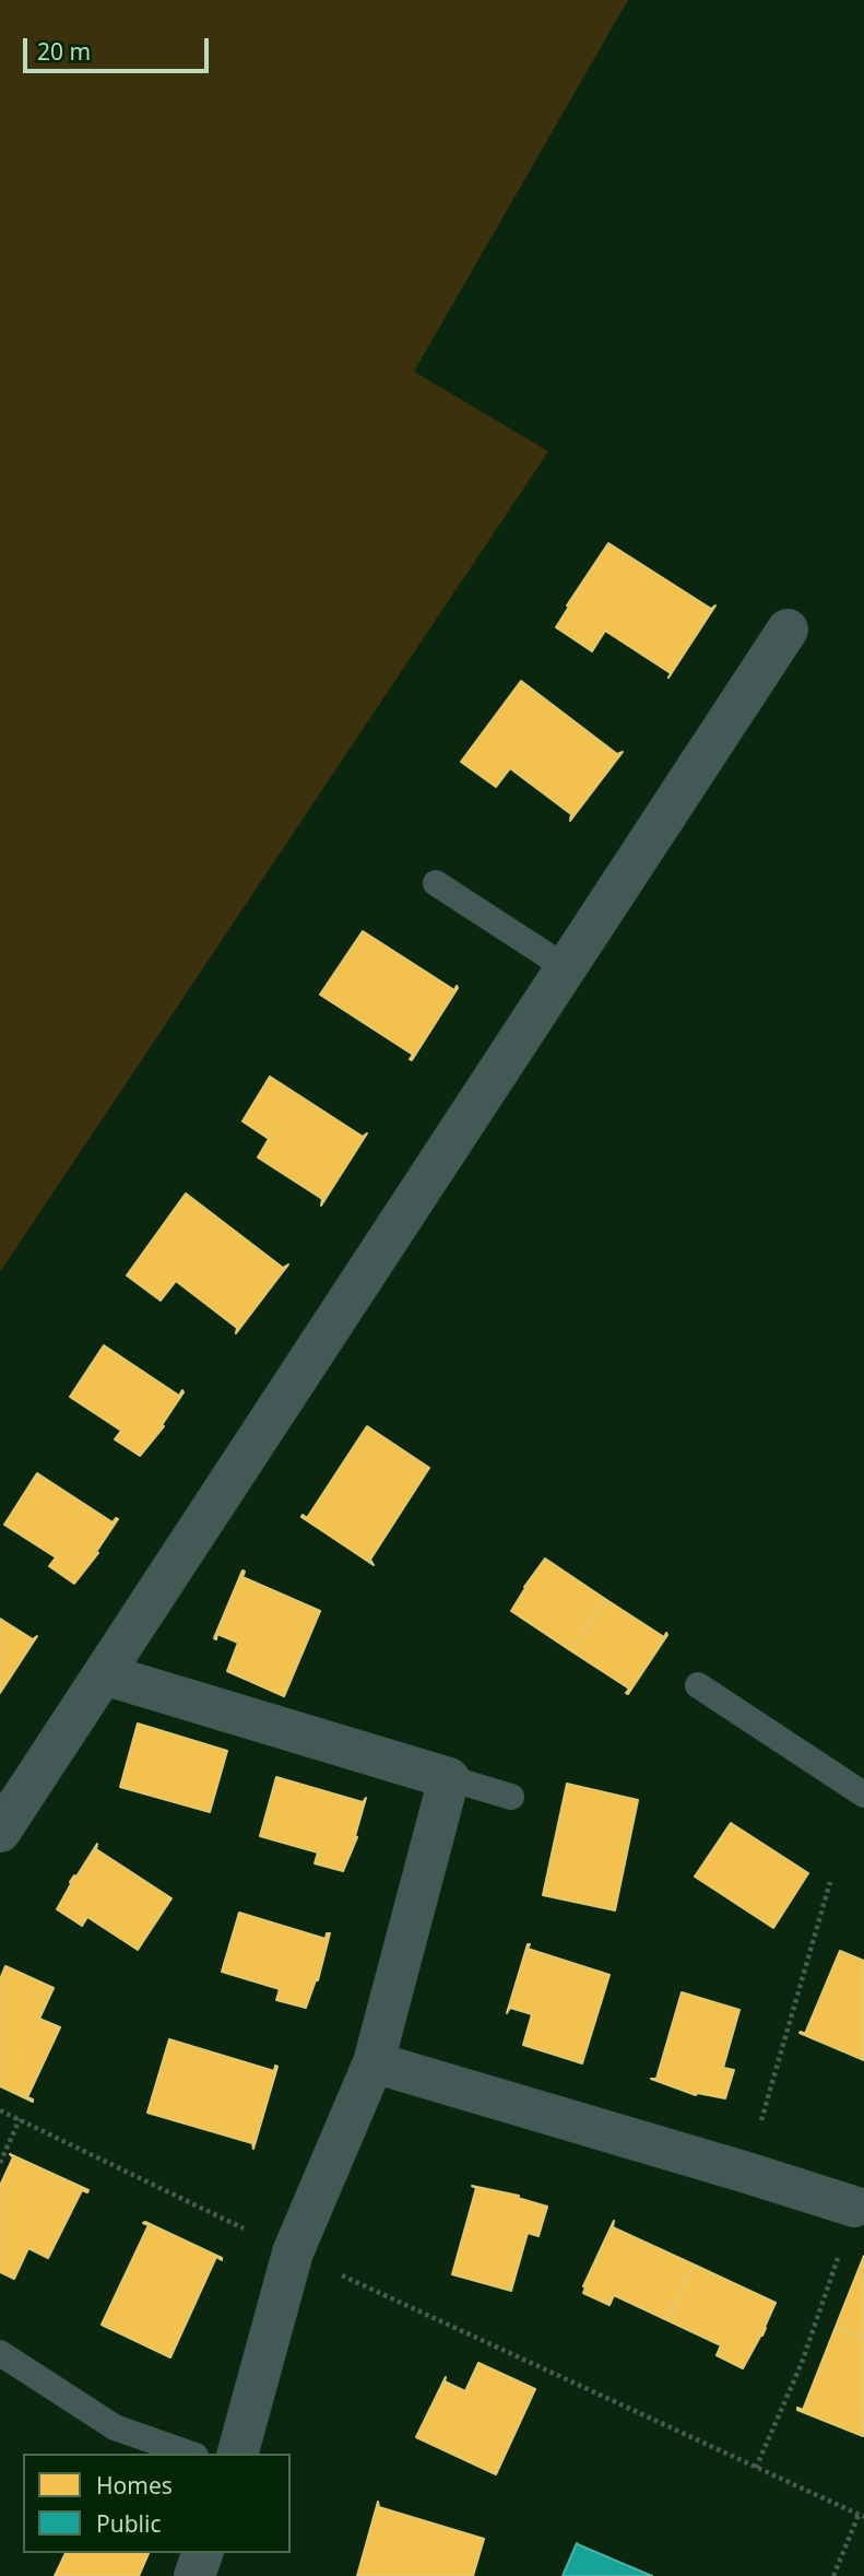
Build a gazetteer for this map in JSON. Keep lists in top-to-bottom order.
{
  "legend": ["Homes", "Public"],
  "scale_bar": "20 m"
}
